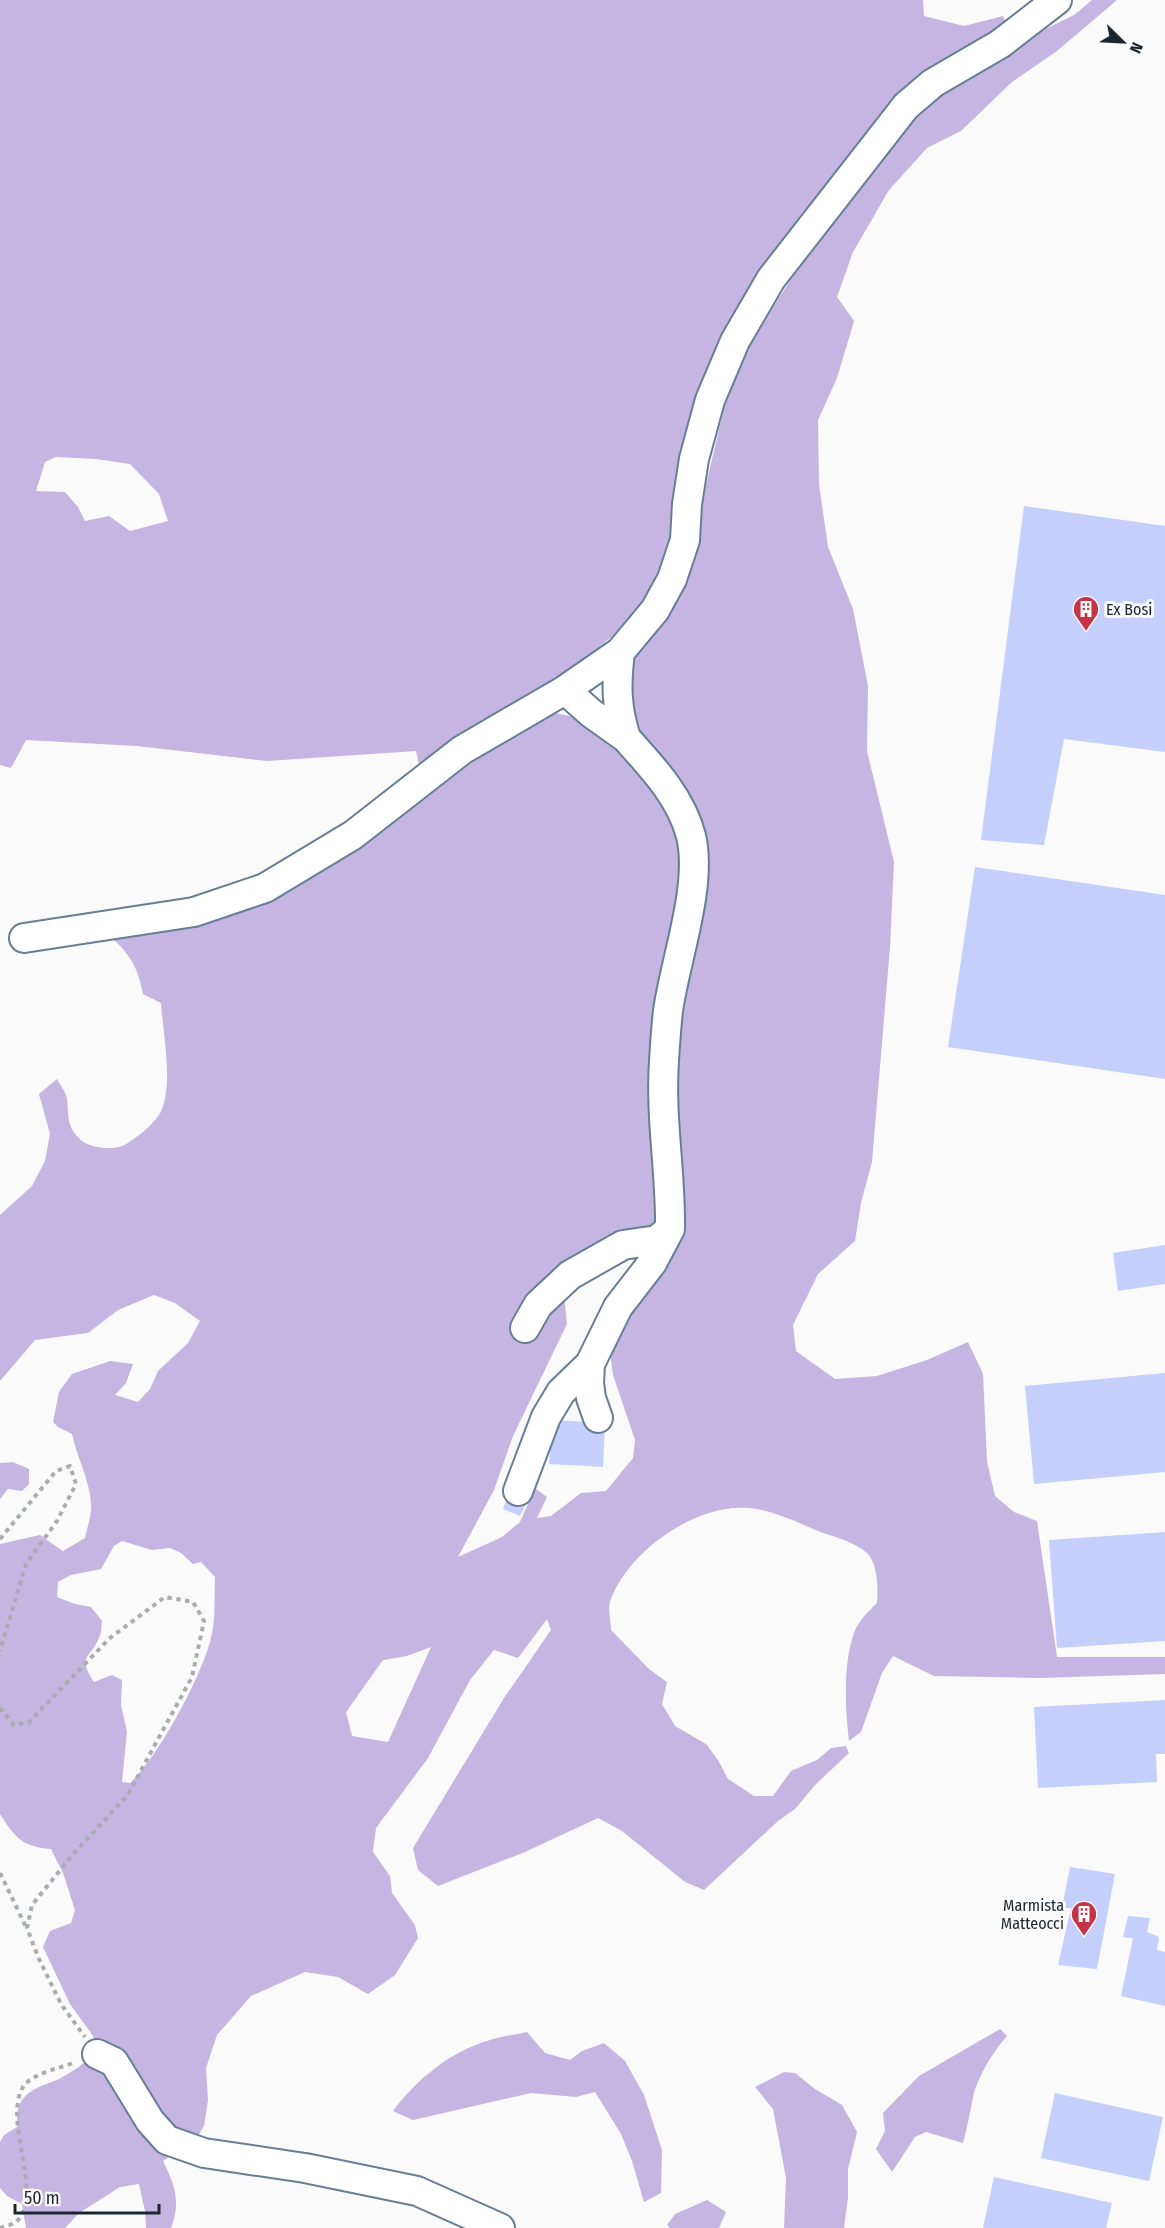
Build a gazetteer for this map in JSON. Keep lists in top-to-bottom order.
{
  "places": {
    "building": ["Ex Bosi", "Marmista Matteocci"]
  },
  "scale_bar": "50 m",
  "north": "bottom right"
}
